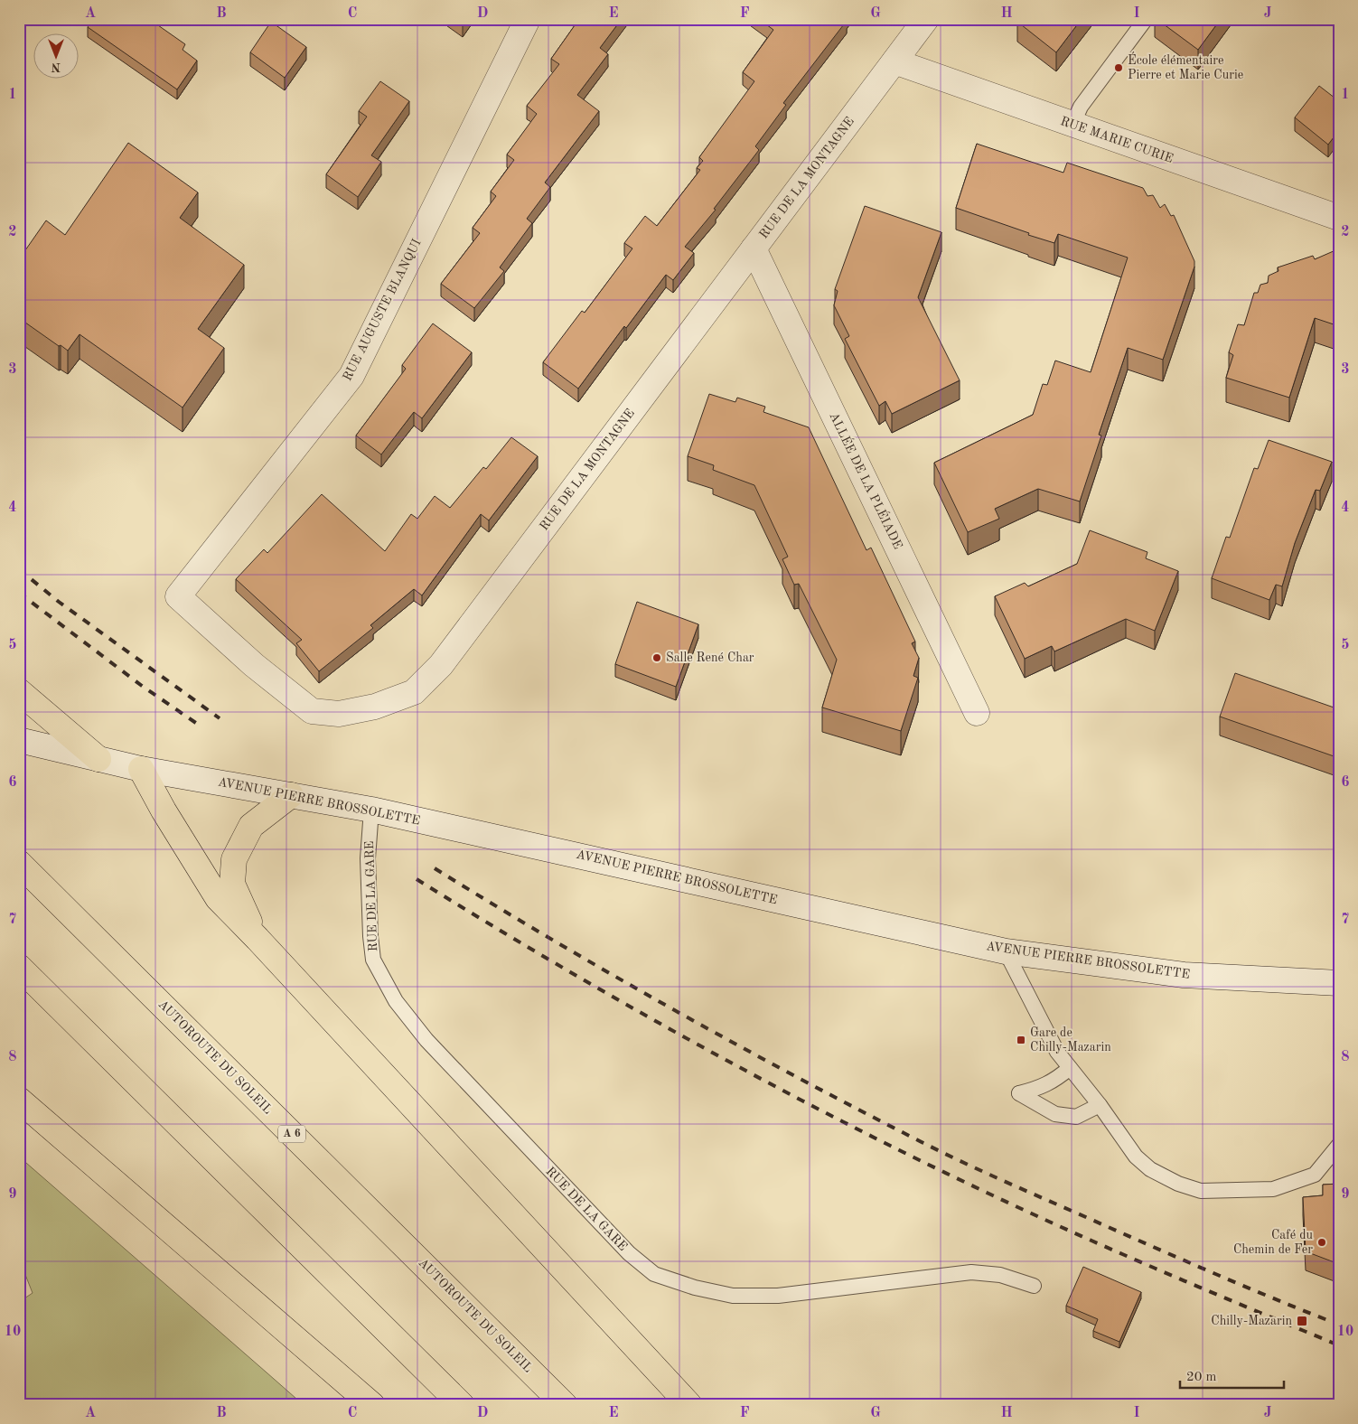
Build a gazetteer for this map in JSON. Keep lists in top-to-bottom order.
{
  "streets": {
    "highway": ["AUTOROUTE DU SOLEIL", "A 6"],
    "street": [
      "RUE MARIE CURIE",
      "RUE DE LA MONTAGNE",
      "RUE AUGUSTE BLANQUI",
      "ALLÉE DE LA PLÉIADE",
      "AVENUE PIERRE BROSSOLETTE"
    ],
    "lane": ["RUE DE LA GARE"]
  },
  "crossings": [
    ["RUE MARIE CURIE", "RUE DE LA MONTAGNE"],
    ["RUE DE LA MONTAGNE", "RUE AUGUSTE BLANQUI"],
    ["RUE DE LA MONTAGNE", "ALLÉE DE LA PLÉIADE"],
    ["AVENUE PIERRE BROSSOLETTE", "RUE DE LA GARE"]
  ],
  "places": {
    "other": ["École élémentaire Pierre et Marie Curie", "Salle René Char", "Café du Chemin de Fer"],
    "transit": ["Gare de Chilly-Mazarin", "Chilly-Mazarin"]
  },
  "scale_bar": "20 m",
  "north": "bottom",
  "grid": {
    "columns": [
      "A",
      "B",
      "C",
      "D",
      "E",
      "F",
      "G",
      "H",
      "I",
      "J"
    ],
    "rows": [
      "1",
      "2",
      "3",
      "4",
      "5",
      "6",
      "7",
      "8",
      "9",
      "10"
    ]
  }
}
